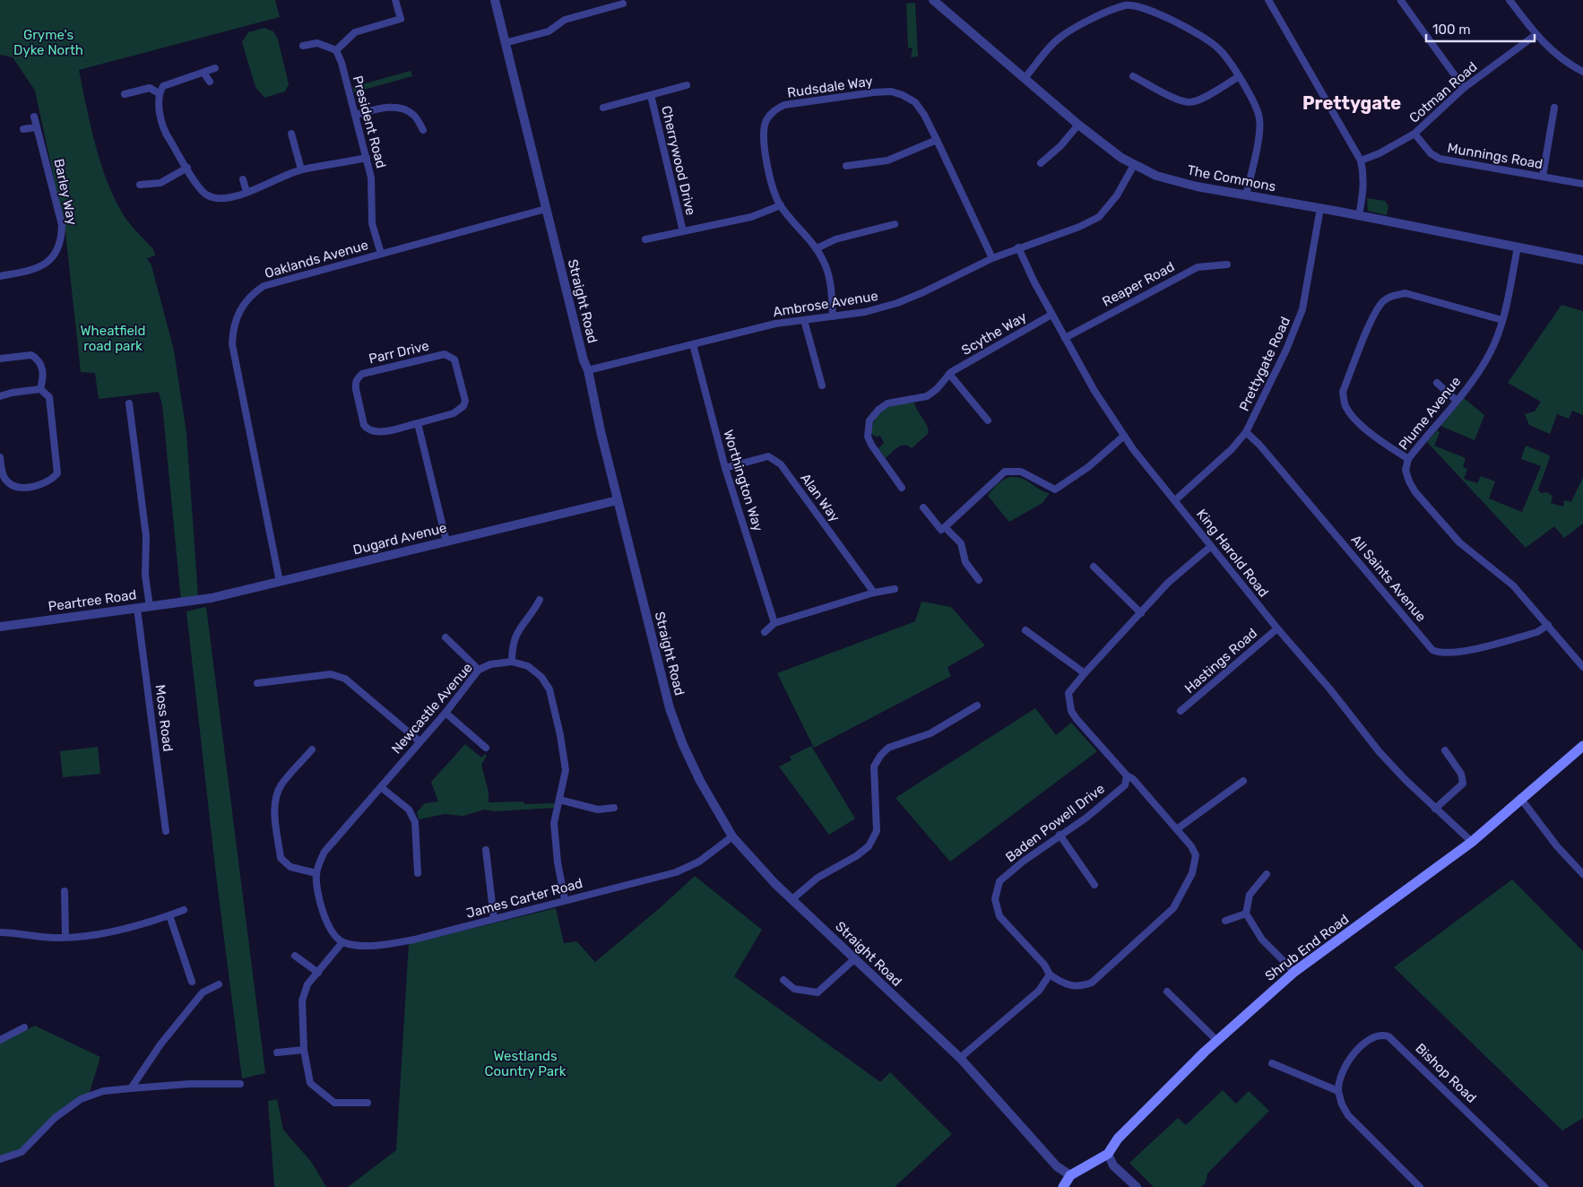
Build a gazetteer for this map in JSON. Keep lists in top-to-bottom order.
{
  "streets": {
    "main road": ["Shrub End Road"],
    "street": [
      "Rudsdale Way",
      "Cotman Road",
      "President Road",
      "Munnings Road",
      "Cherrywood Drive",
      "The Commons",
      "Barley Way",
      "Oaklands Avenue",
      "Reaper Road",
      "Straight Road",
      "Ambrose Avenue",
      "Scythe Way",
      "Parr Drive",
      "Prettygate Road",
      "Plume Avenue",
      "Worthington Way",
      "Alan Way",
      "Dugard Avenue",
      "King Harold Road",
      "All Saints Avenue",
      "Peartree Road",
      "Hastings Road",
      "Newcastle Avenue",
      "Moss Road",
      "Baden Powell Drive",
      "James Carter Road",
      "Bishop Road"
    ]
  },
  "crossings": [
    ["Rudsdale Way", "Ambrose Avenue"],
    ["Cotman Road", "Munnings Road"],
    ["President Road", "Oaklands Avenue"],
    ["The Commons", "Ambrose Avenue"],
    ["The Commons", "Prettygate Road"],
    ["The Commons", "Plume Avenue"],
    ["Oaklands Avenue", "Straight Road"],
    ["Oaklands Avenue", "Dugard Avenue"],
    ["Reaper Road", "King Harold Road"],
    ["Straight Road", "Ambrose Avenue"],
    ["Straight Road", "Dugard Avenue"],
    ["Straight Road", "James Carter Road"],
    ["Straight Road", "Shrub End Road"],
    ["Ambrose Avenue", "Worthington Way"],
    ["Ambrose Avenue", "King Harold Road"],
    ["Scythe Way", "King Harold Road"],
    ["Prettygate Road", "King Harold Road"],
    ["Prettygate Road", "All Saints Avenue"],
    ["Plume Avenue", "All Saints Avenue"],
    ["Worthington Way", "Alan Way"],
    ["Dugard Avenue", "Peartree Road"],
    ["King Harold Road", "Hastings Road"],
    ["King Harold Road", "Shrub End Road"],
    ["Peartree Road", "Moss Road"],
    ["Newcastle Avenue", "James Carter Road"]
  ],
  "districts": ["Prettygate"],
  "parks": ["Gryme's Dyke North", "Wheatfield road park", "Westlands Country Park"],
  "scale_bar": "100 m"
}
